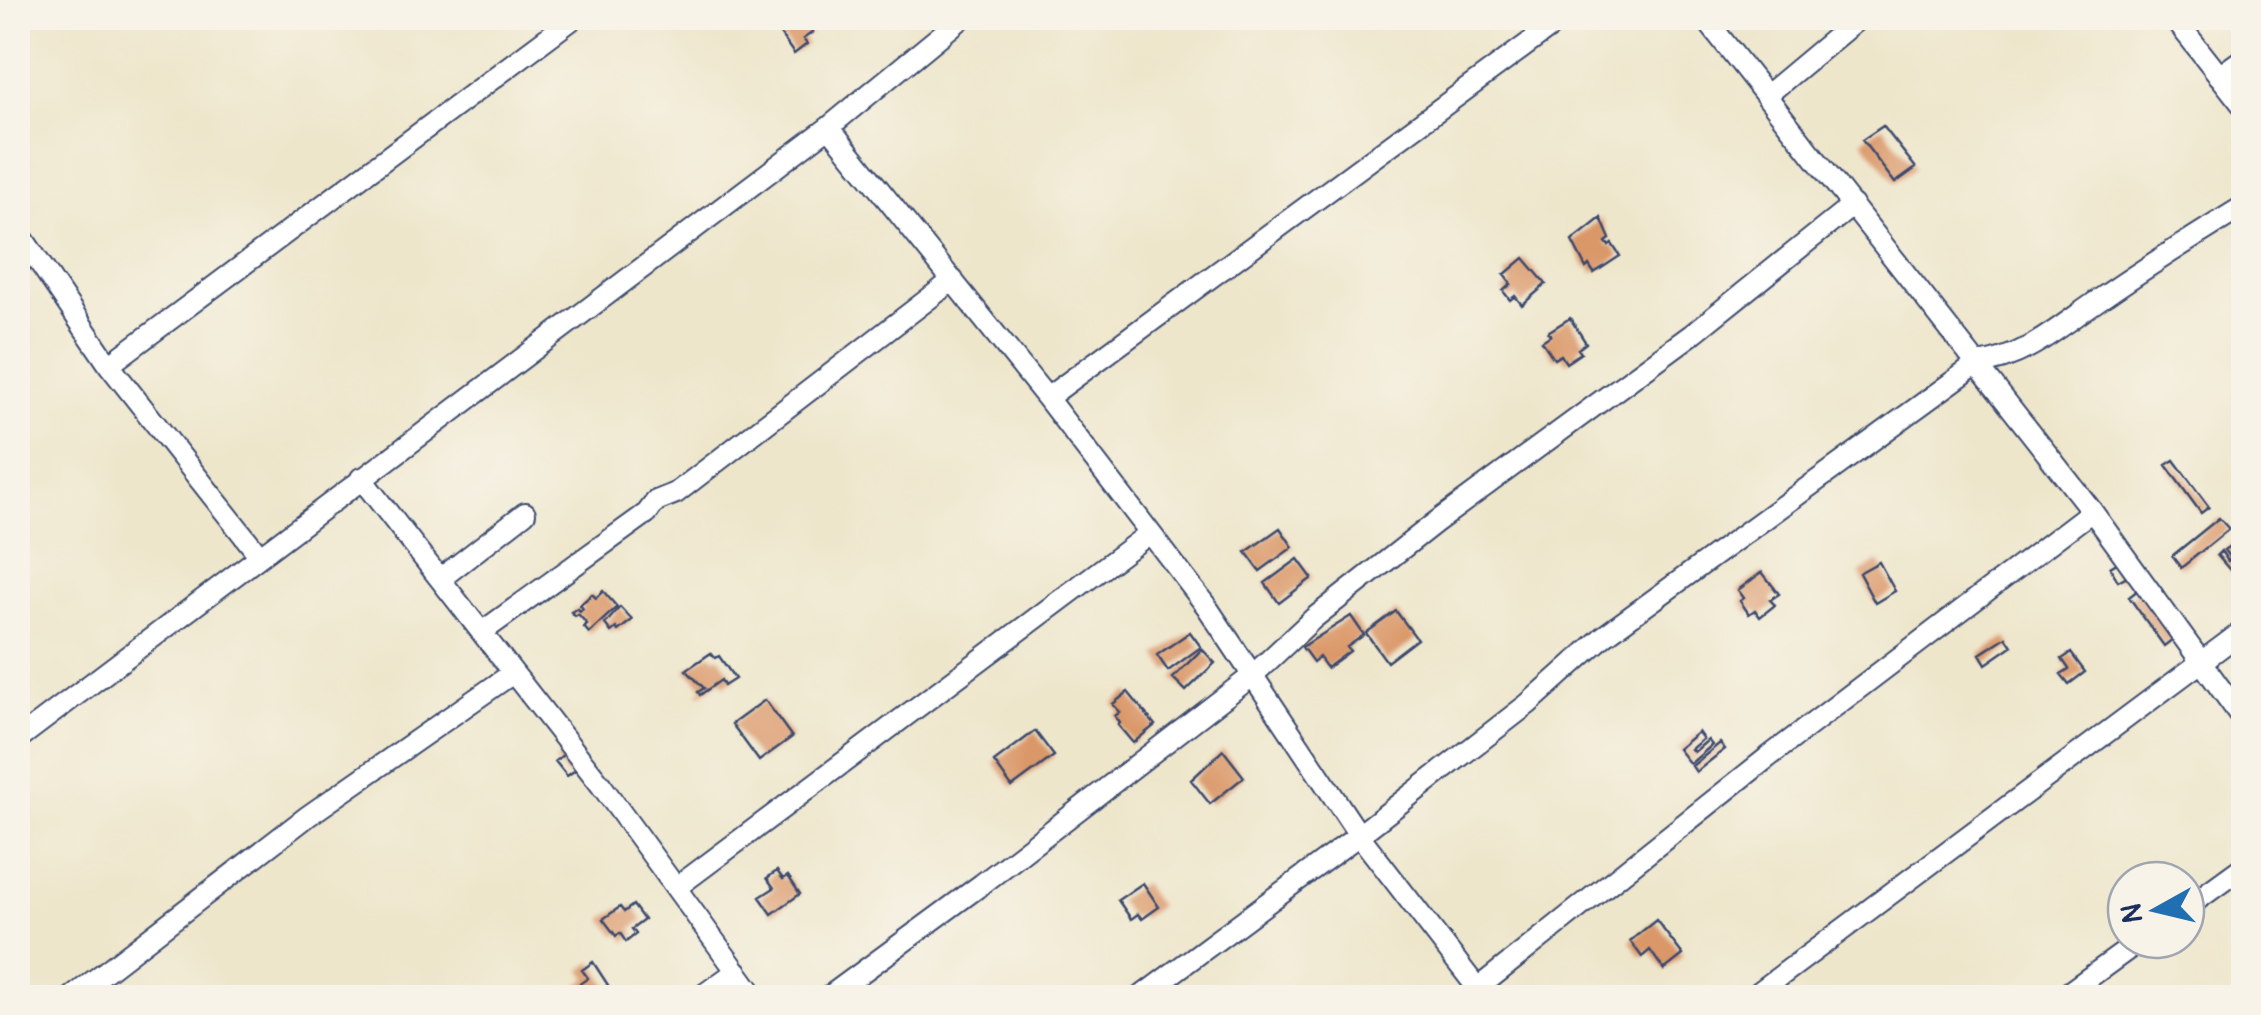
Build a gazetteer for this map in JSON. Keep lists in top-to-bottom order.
{
  "north": "left"
}
